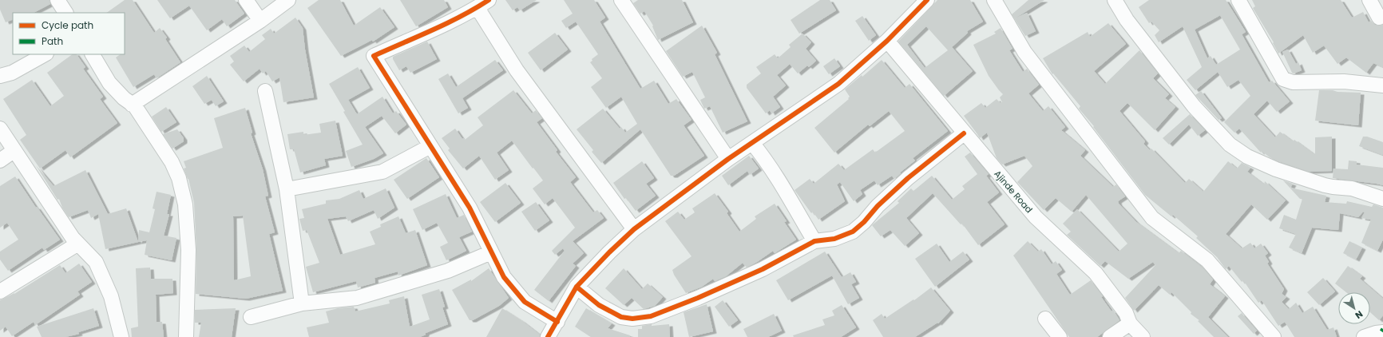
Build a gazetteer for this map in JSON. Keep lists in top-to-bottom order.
{
  "streets": {
    "street": ["Ajinde Road"]
  },
  "legend": ["Cycle path", "Path"],
  "north": "bottom right"
}
